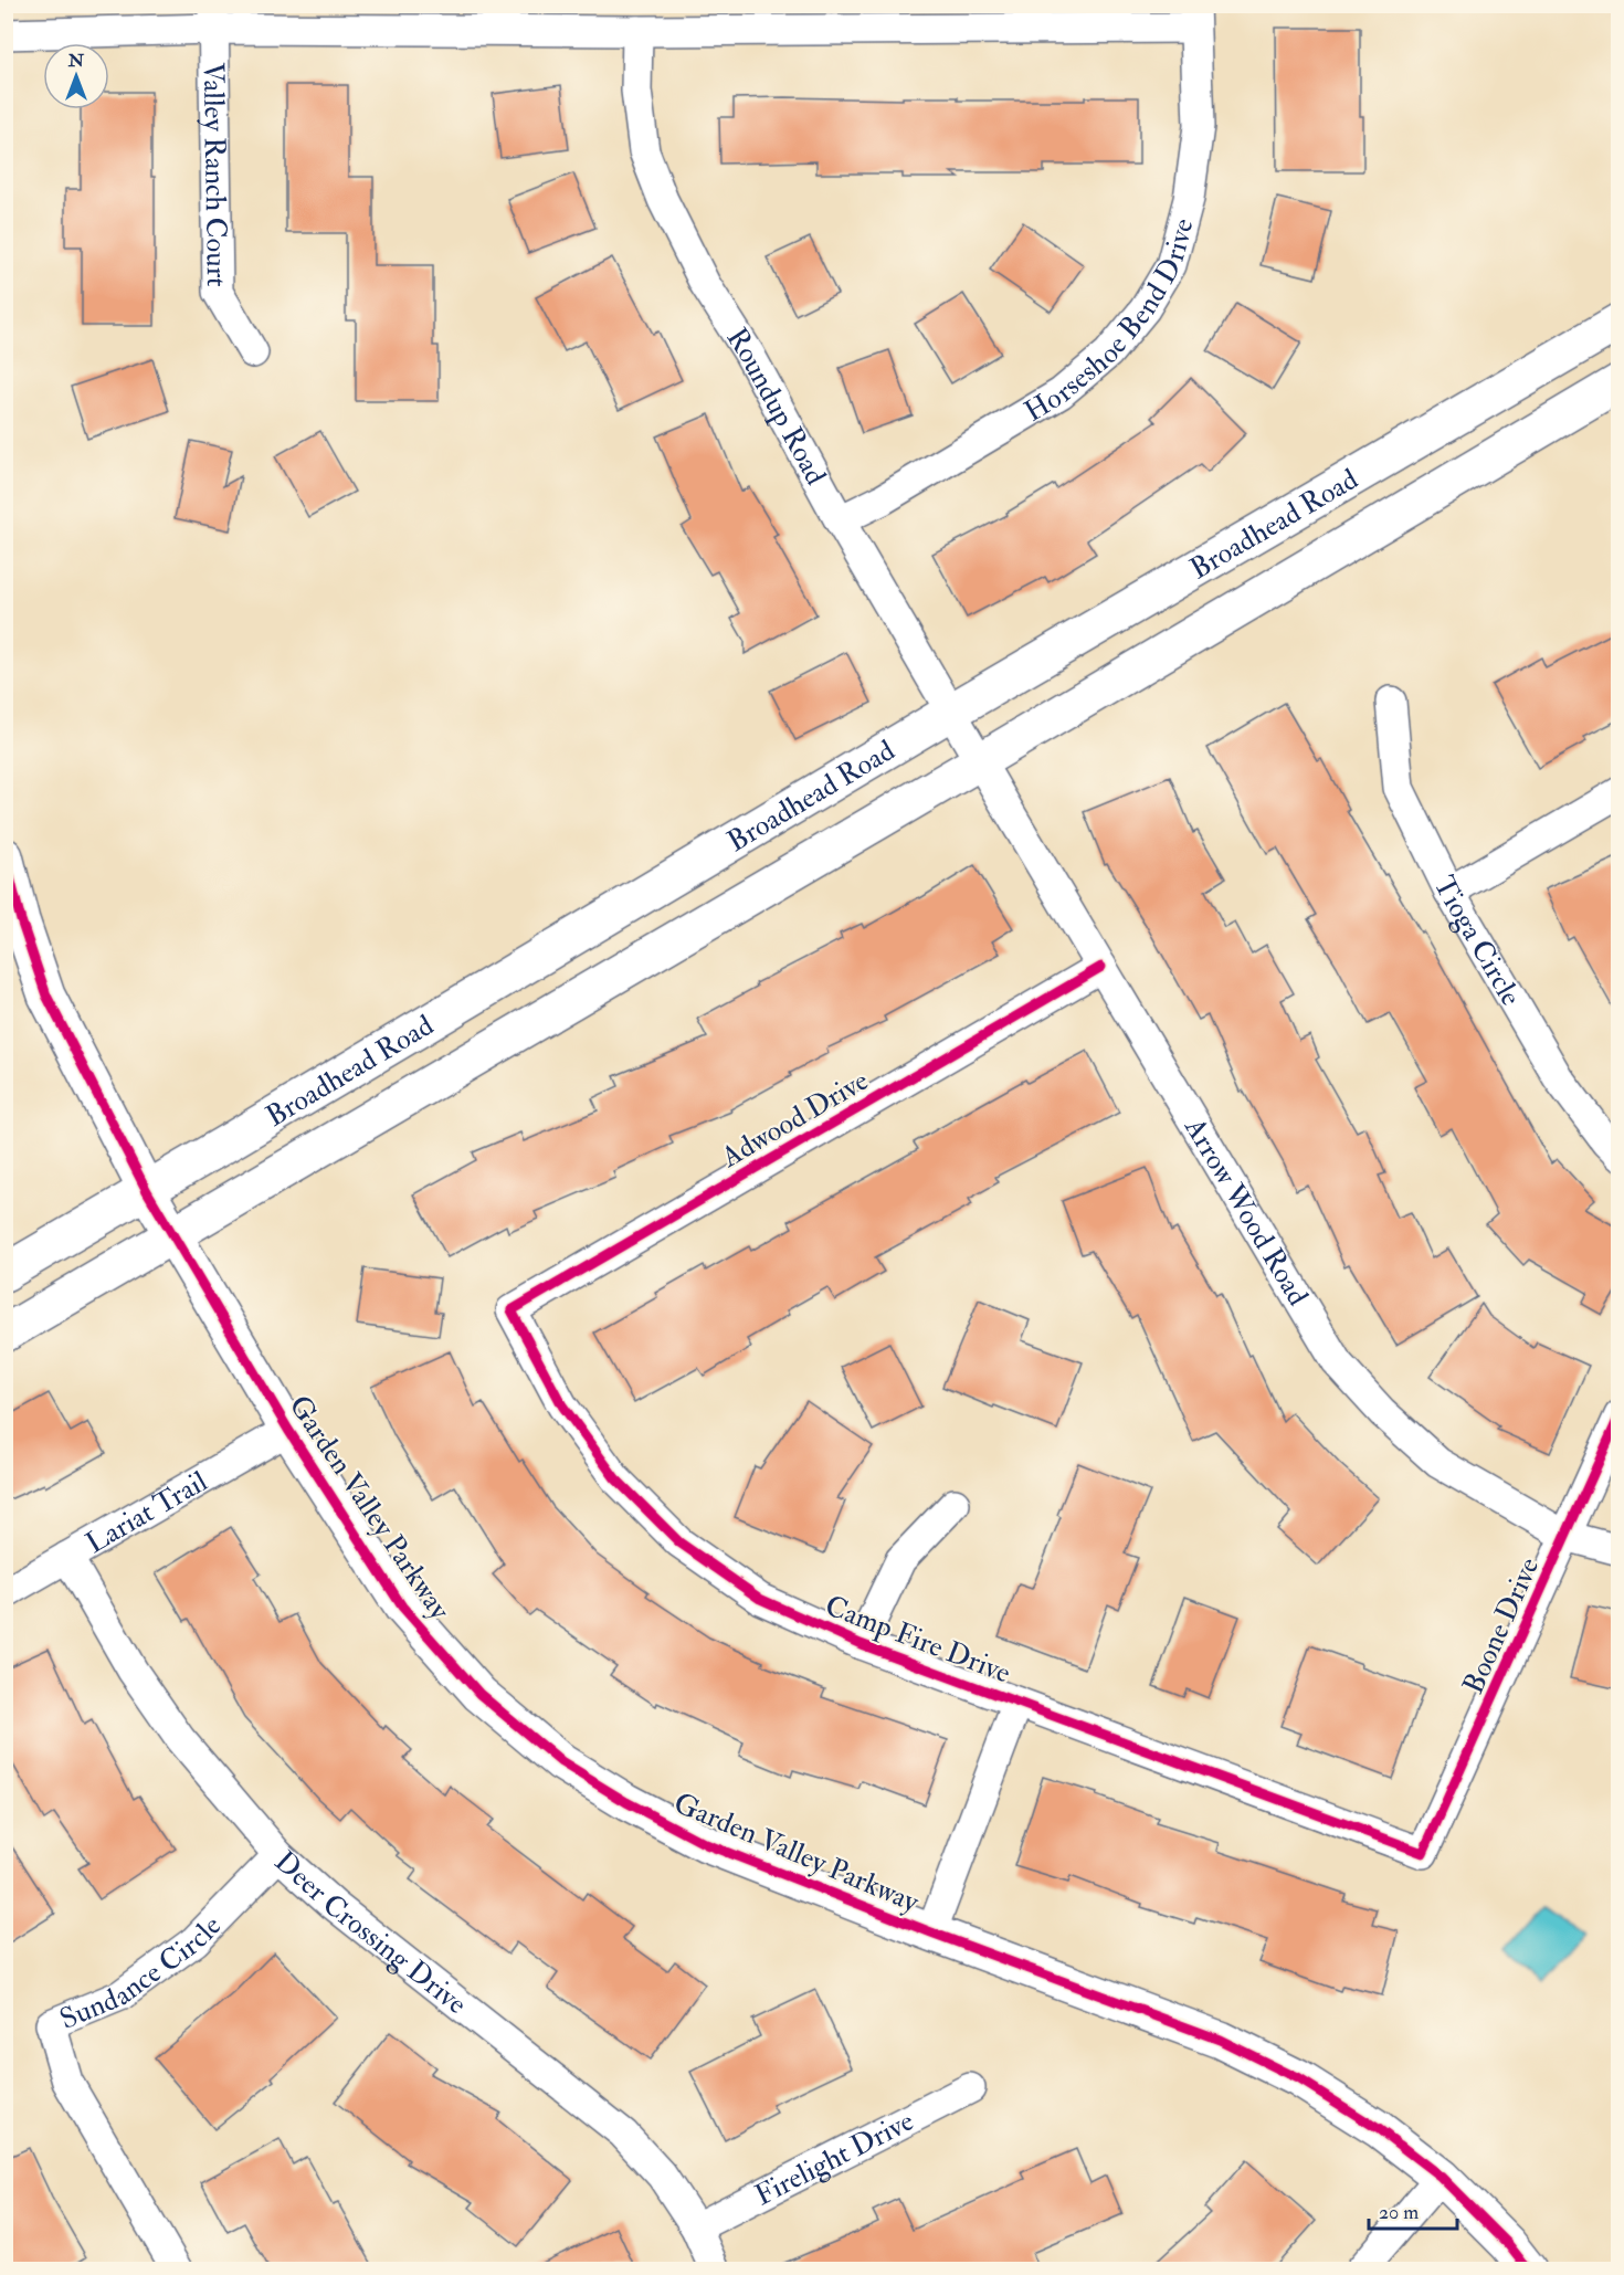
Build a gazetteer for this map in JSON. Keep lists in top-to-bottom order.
{
  "streets": {
    "street": [
      "Valley Ranch Court",
      "Horseshoe Bend Drive",
      "Roundup Road",
      "Broadhead Road",
      "Tioga Circle",
      "Adwood Drive",
      "Arrow Wood Road",
      "Garden Valley Parkway",
      "Lariat Trail",
      "Boone Drive",
      "Camp Fire Drive",
      "Deer Crossing Drive",
      "Sundance Circle",
      "Firelight Drive"
    ]
  },
  "crossings": [
    ["Horseshoe Bend Drive", "Roundup Road"],
    ["Roundup Road", "Broadhead Road"],
    ["Roundup Road", "Arrow Wood Road"],
    ["Broadhead Road", "Arrow Wood Road"],
    ["Broadhead Road", "Garden Valley Parkway"],
    ["Adwood Drive", "Arrow Wood Road"],
    ["Adwood Drive", "Camp Fire Drive"],
    ["Arrow Wood Road", "Boone Drive"],
    ["Garden Valley Parkway", "Lariat Trail"],
    ["Lariat Trail", "Deer Crossing Drive"],
    ["Boone Drive", "Camp Fire Drive"],
    ["Deer Crossing Drive", "Sundance Circle"],
    ["Deer Crossing Drive", "Firelight Drive"]
  ],
  "scale_bar": "20 m",
  "north": "top"
}
